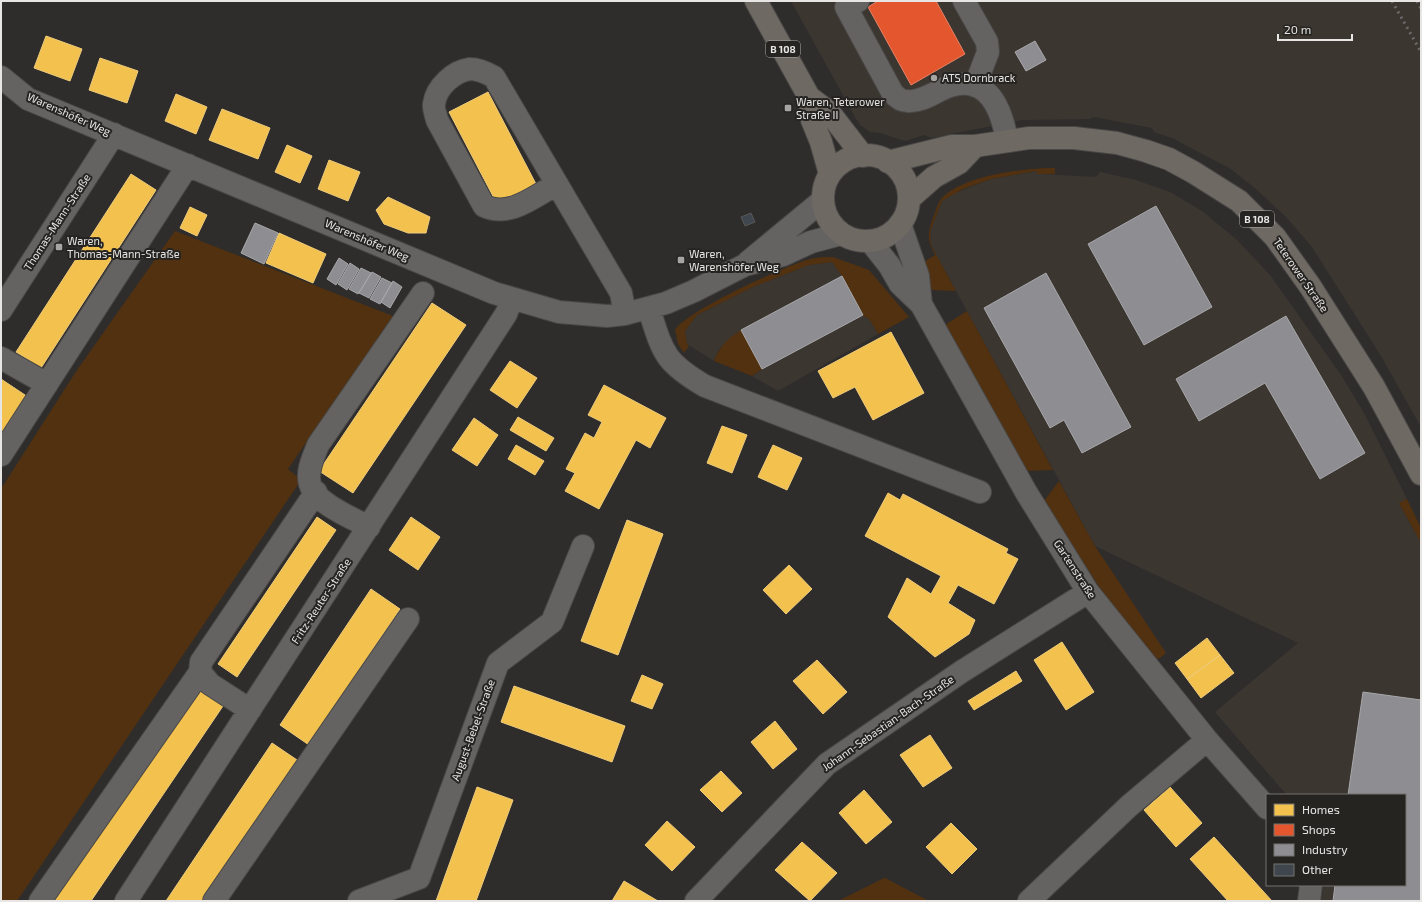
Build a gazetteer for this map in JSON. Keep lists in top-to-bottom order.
{
  "streets": {
    "main road": ["B 108", "Teterower Straße"],
    "street": [
      "Warenshöfer Weg",
      "Thomas-Mann-Straße",
      "Gartenstraße",
      "Fritz-Reuter-Straße",
      "Johann-Sebastian-Bach-Straße",
      "August-Bebel-Straße"
    ]
  },
  "crossings": [
    ["B 108", "Warenshöfer Weg"],
    ["B 108", "Teterower Straße"],
    ["B 108", "Gartenstraße"],
    ["Warenshöfer Weg", "Thomas-Mann-Straße"],
    ["Warenshöfer Weg", "Teterower Straße"],
    ["Warenshöfer Weg", "Gartenstraße"],
    ["Warenshöfer Weg", "Fritz-Reuter-Straße"],
    ["Teterower Straße", "Gartenstraße"],
    ["Gartenstraße", "Johann-Sebastian-Bach-Straße"]
  ],
  "places": {
    "other": ["ATS Dornbrack"],
    "transit": ["Waren, Teterower Straße II", "Waren, Thomas-Mann-Straße", "Waren, Warenshöfer Weg"]
  },
  "legend": [
    "Homes",
    "Shops",
    "Industry",
    "Other"
  ],
  "scale_bar": "20 m"
}
